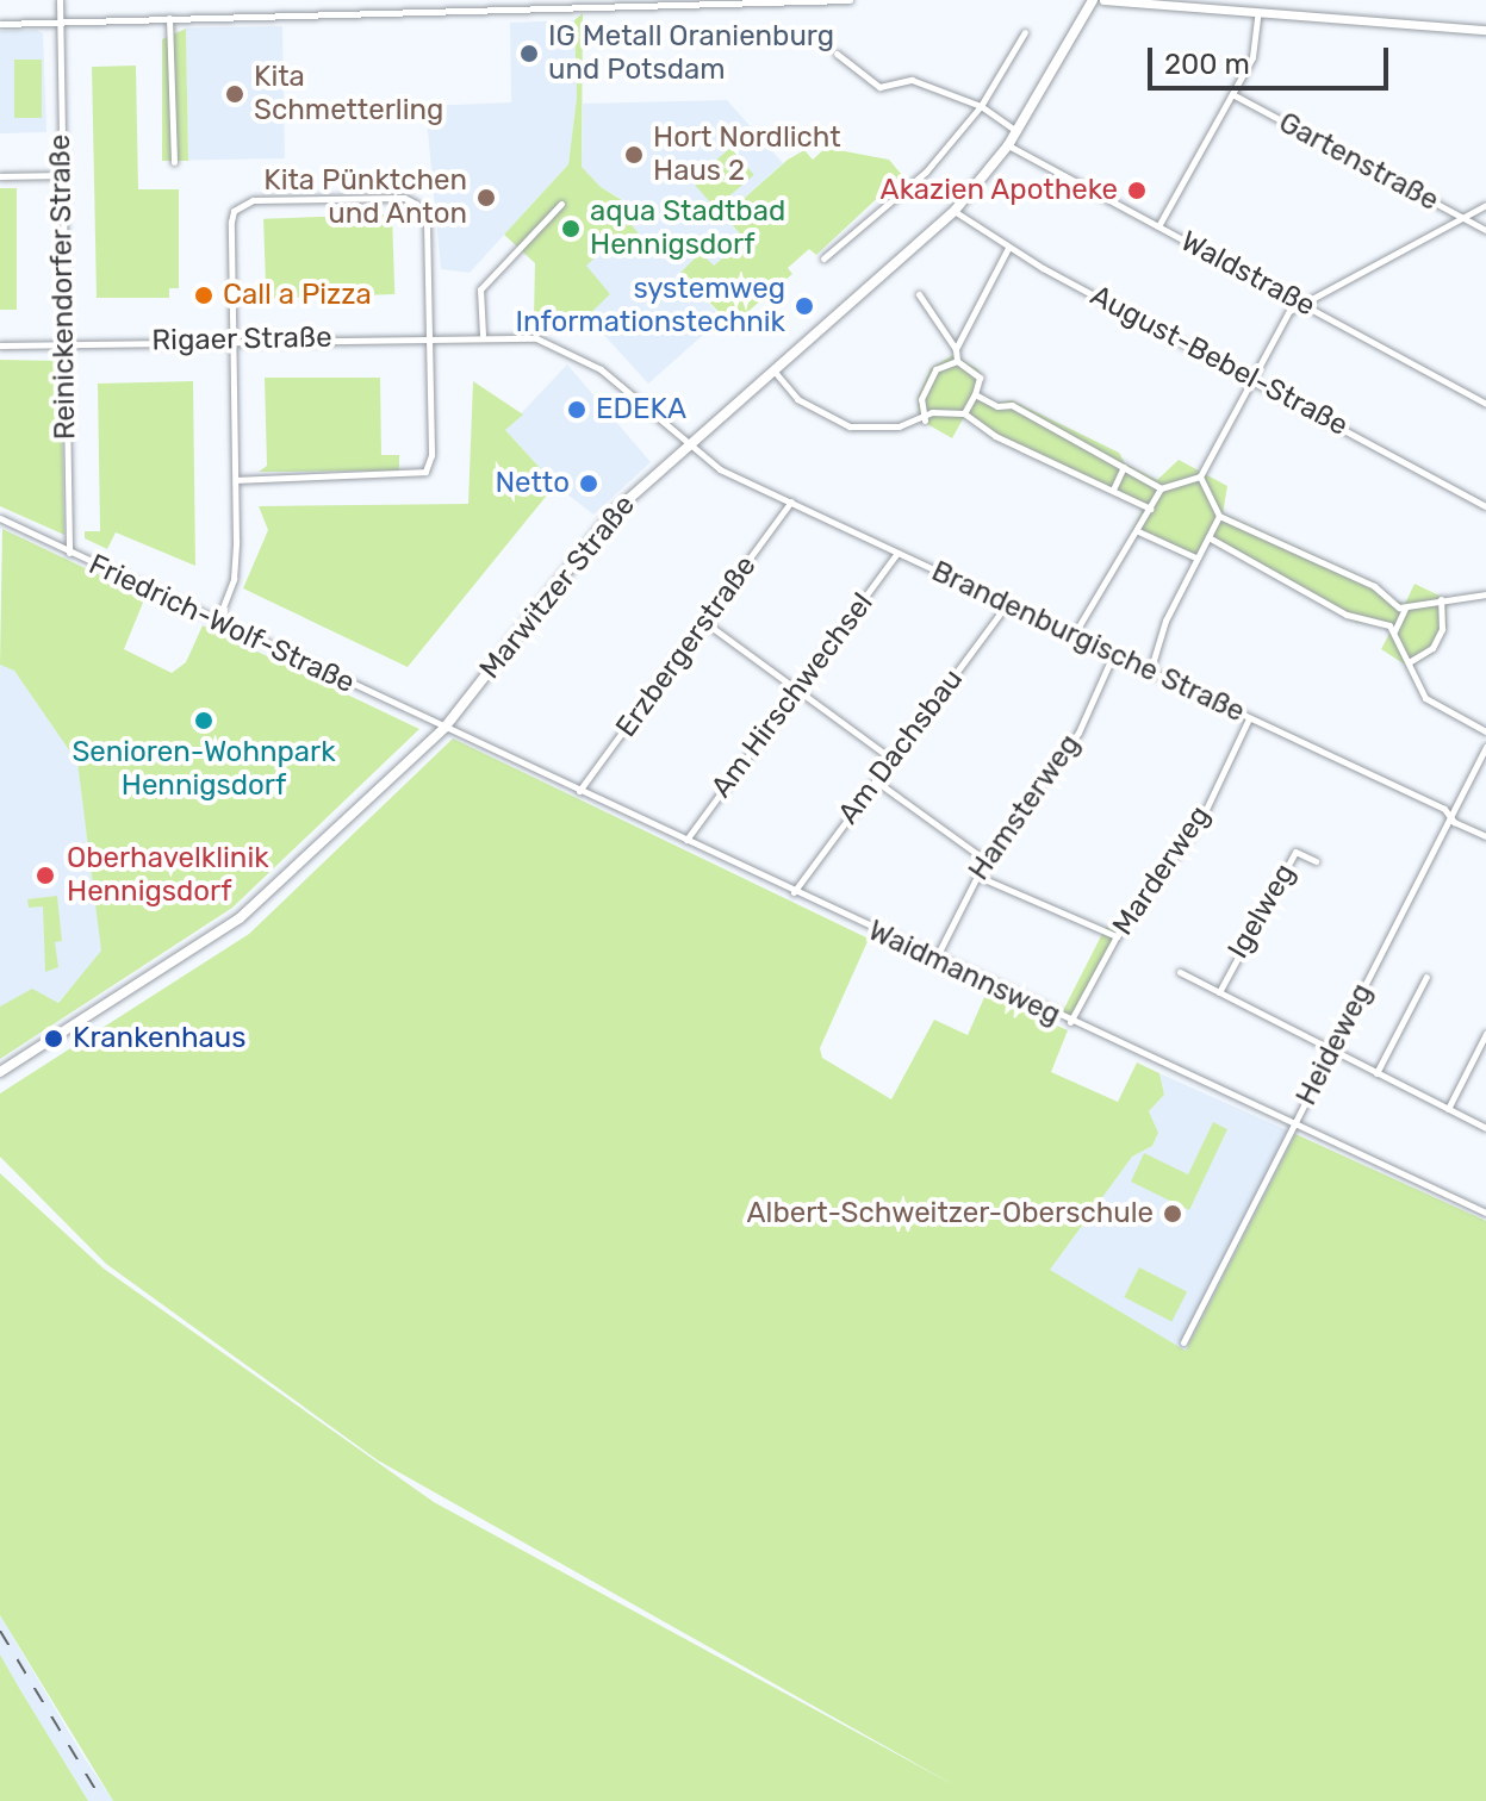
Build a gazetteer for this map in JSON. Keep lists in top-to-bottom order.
{
  "streets": {
    "main road": ["Marwitzer Straße"],
    "street": [
      "Gartenstraße",
      "Waldstraße",
      "Reinickendorfer Straße",
      "Rigaer Straße",
      "August-Bebel-Straße",
      "Friedrich-Wolf-Straße",
      "Brandenburgische Straße",
      "Erzbergerstraße",
      "Am Hirschwechsel",
      "Am Dachsbau",
      "Hamsterweg",
      "Marderweg",
      "Igelweg",
      "Waidmannsweg",
      "Heideweg"
    ]
  },
  "crossings": [
    ["Waldstraße", "Marwitzer Straße"],
    ["Reinickendorfer Straße", "Rigaer Straße"],
    ["Reinickendorfer Straße", "Friedrich-Wolf-Straße"],
    ["Rigaer Straße", "Marwitzer Straße"],
    ["Rigaer Straße", "Brandenburgische Straße"],
    ["August-Bebel-Straße", "Marwitzer Straße"],
    ["Marwitzer Straße", "Friedrich-Wolf-Straße"],
    ["Marwitzer Straße", "Brandenburgische Straße"],
    ["Marwitzer Straße", "Waidmannsweg"],
    ["Friedrich-Wolf-Straße", "Waidmannsweg"],
    ["Brandenburgische Straße", "Erzbergerstraße"],
    ["Brandenburgische Straße", "Am Hirschwechsel"],
    ["Brandenburgische Straße", "Am Dachsbau"],
    ["Brandenburgische Straße", "Hamsterweg"],
    ["Brandenburgische Straße", "Marderweg"],
    ["Brandenburgische Straße", "Heideweg"],
    ["Erzbergerstraße", "Waidmannsweg"],
    ["Am Hirschwechsel", "Waidmannsweg"],
    ["Am Dachsbau", "Waidmannsweg"],
    ["Hamsterweg", "Waidmannsweg"],
    ["Marderweg", "Waidmannsweg"],
    ["Waidmannsweg", "Heideweg"]
  ],
  "places": [
    "IG Metall Oranienburg und Potsdam",
    "Kita Schmetterling",
    "Hort Nordlicht Haus 2",
    "Akazien Apotheke",
    "Kita Pünktchen und Anton",
    "aqua Stadtbad Hennigsdorf",
    "Call a Pizza",
    "systemweg Informationstechnik",
    "EDEKA",
    "Netto",
    "Senioren-Wohnpark Hennigsdorf",
    "Oberhavelklinik Hennigsdorf",
    "Krankenhaus",
    "Albert-Schweitzer-Oberschule"
  ],
  "scale_bar": "200 m"
}
